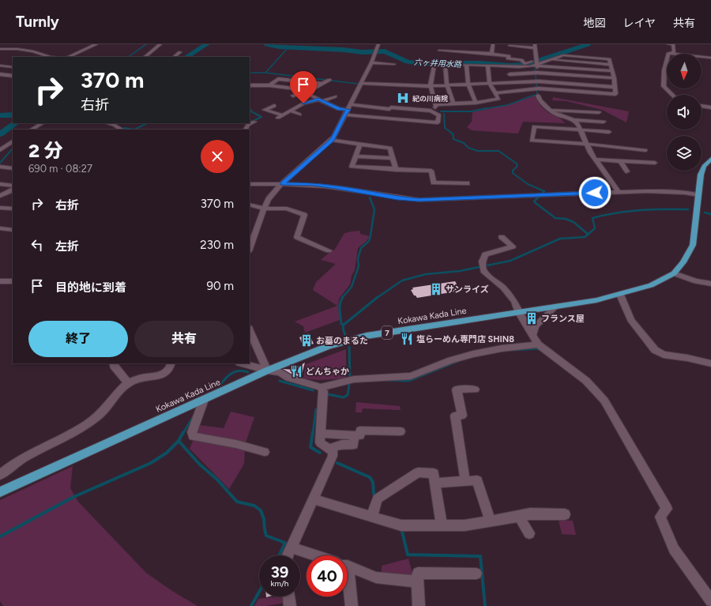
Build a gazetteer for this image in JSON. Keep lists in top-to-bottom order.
{
  "streets": {
    "main road": ["Kokawa Kada Line", "7"]
  },
  "water": ["六ヶ井用水路"],
  "places": {
    "hospital": ["紀の川病院"],
    "building": ["サンライズ", "フランス屋", "お墓のまるた"],
    "restaurant": ["塩らーめん専門店 SHIN8", "どんちゃか"]
  },
  "north": "bottom",
  "page": {
    "header": "Turnly",
    "nav": ["地図", "レイヤ", "共有"],
    "turn": ["370 m", "右折"],
    "heading": ["2 分", "690 m · 08:27"],
    "list": [
      {
        "name": "右折",
        "value": "370 m"
      },
      {
        "name": "左折",
        "value": "230 m"
      },
      {
        "name": "目的地に到着",
        "value": "90 m"
      }
    ],
    "buttons": ["終了", "共有"],
    "speed": "39 km/h",
    "limit": "40"
  }
}
